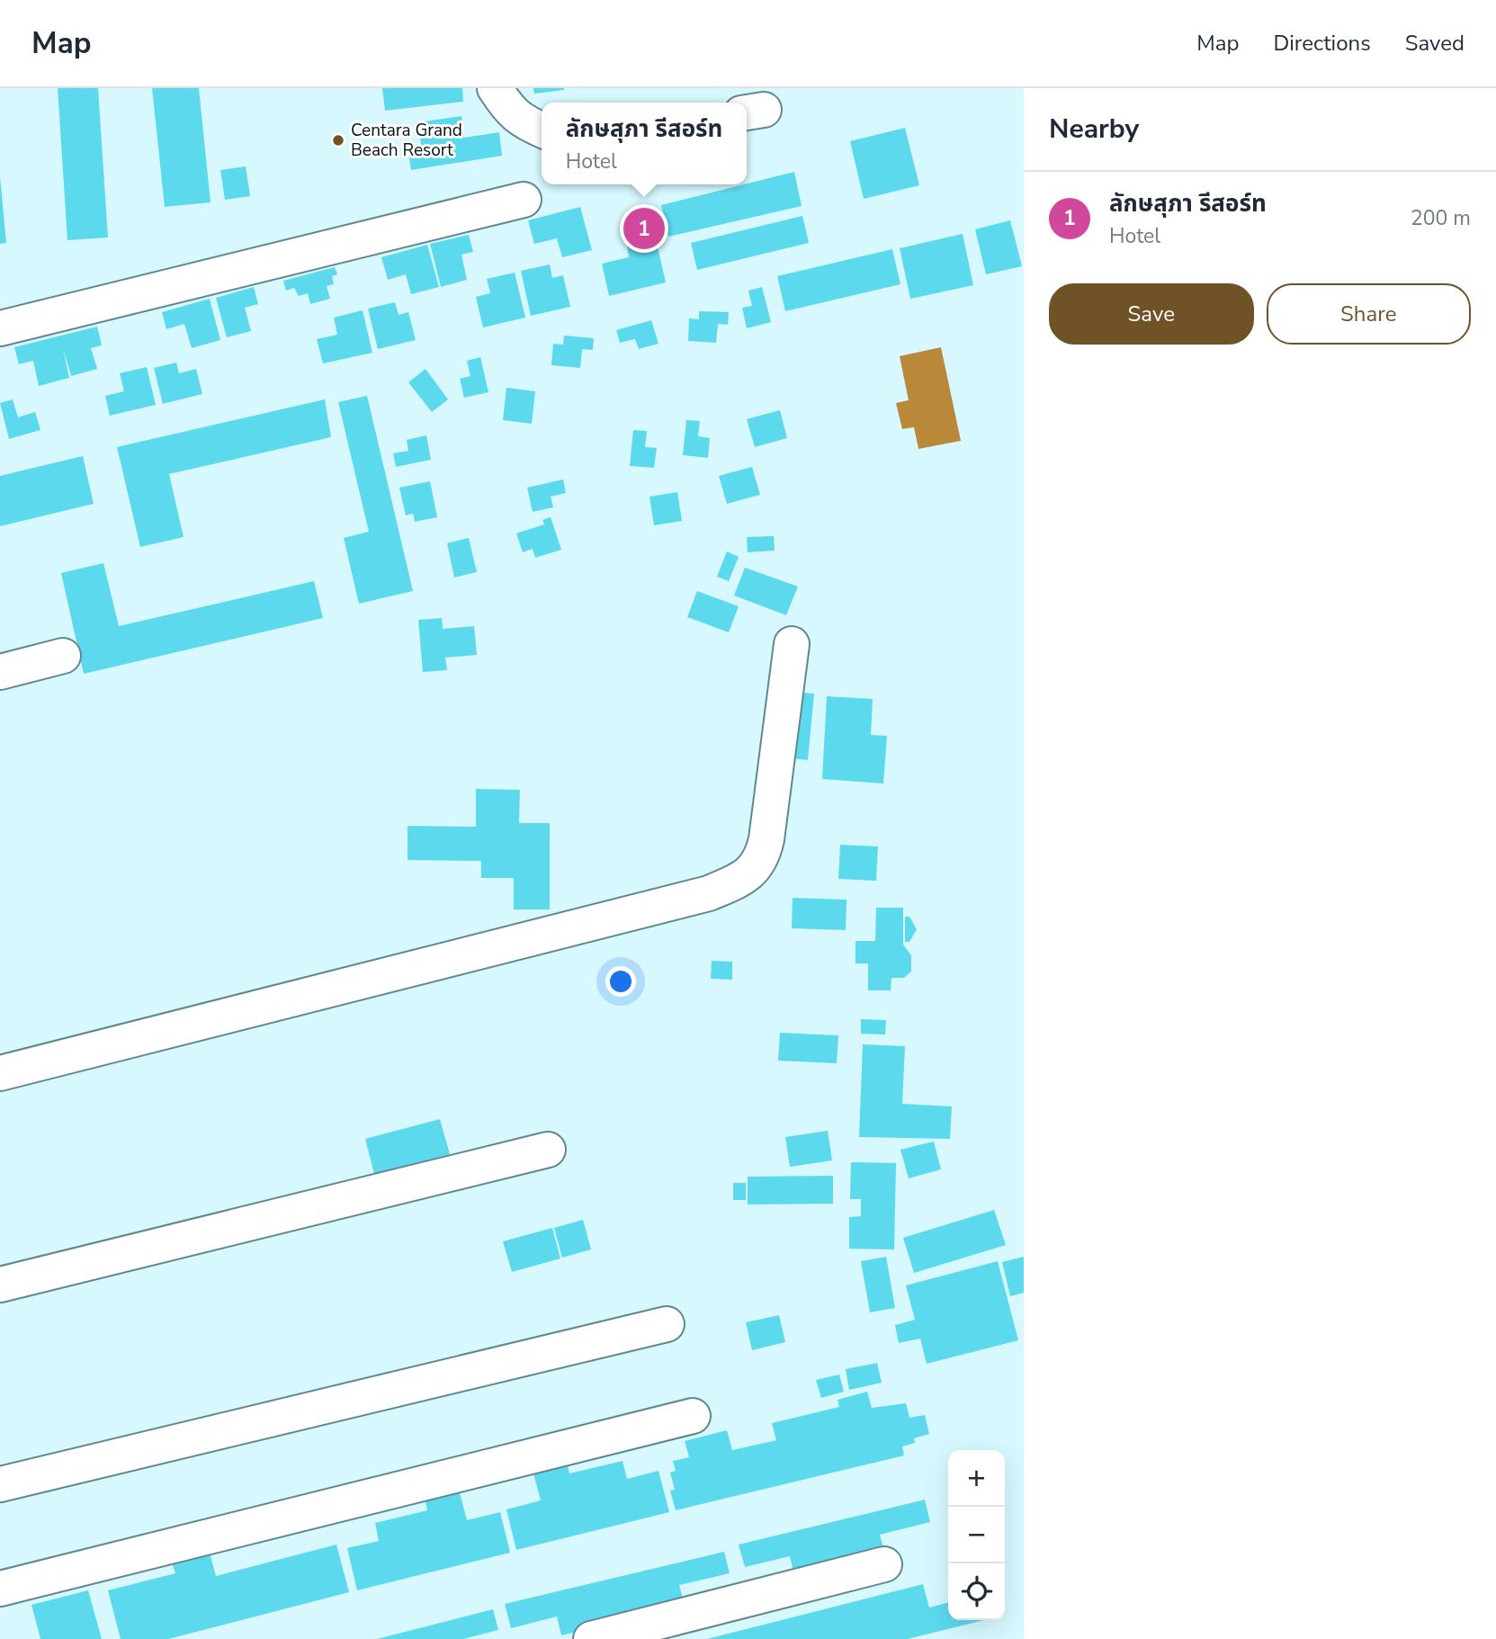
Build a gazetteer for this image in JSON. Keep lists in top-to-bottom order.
{
  "places": ["Centara Grand Beach Resort"],
  "page": {
    "header": "Map",
    "nav": ["Map", "Directions", "Saved"],
    "heading": "Nearby",
    "popup": ["ลักษสุภา รีสอร์ท", "Hotel"],
    "list": [
      {
        "mark": "1",
        "name": "ลักษสุภา รีสอร์ท",
        "note": "Hotel",
        "value": "200 m"
      }
    ],
    "pins": "1",
    "buttons": ["Save", "Share"],
    "map_buttons": ["+", "−"]
  }
}
